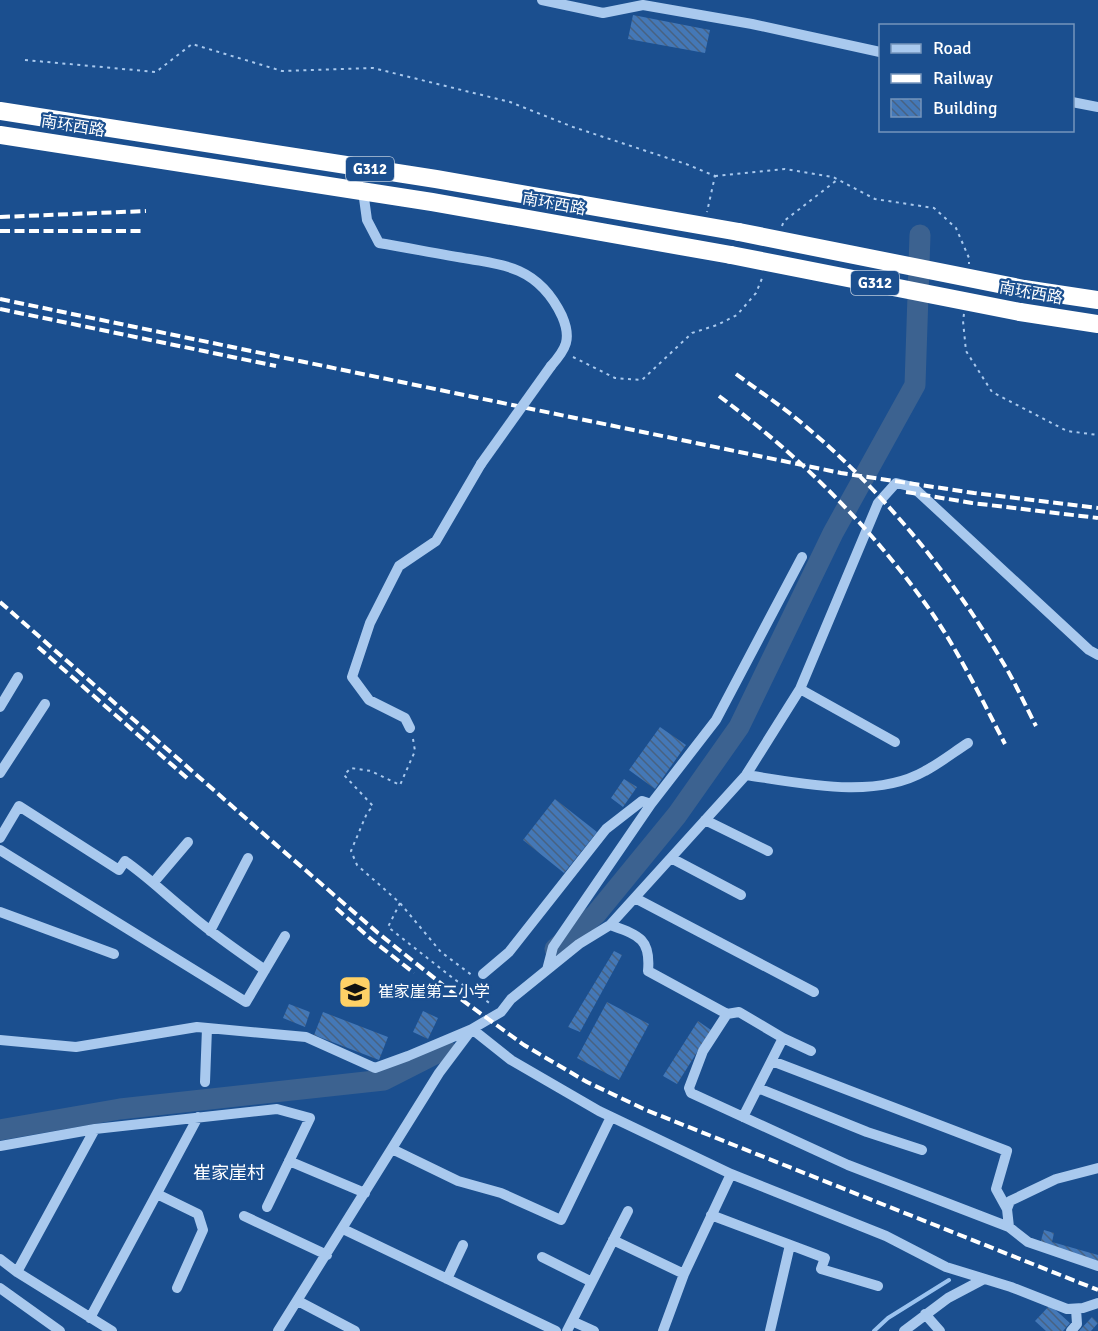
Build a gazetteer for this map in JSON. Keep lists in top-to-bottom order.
{
  "streets": {
    "highway": ["南环西路", "G312"]
  },
  "districts": ["崔家崖村"],
  "places": {
    "school or university": ["崔家崖第二小学"]
  },
  "legend": ["Road", "Railway", "Building"]
}
